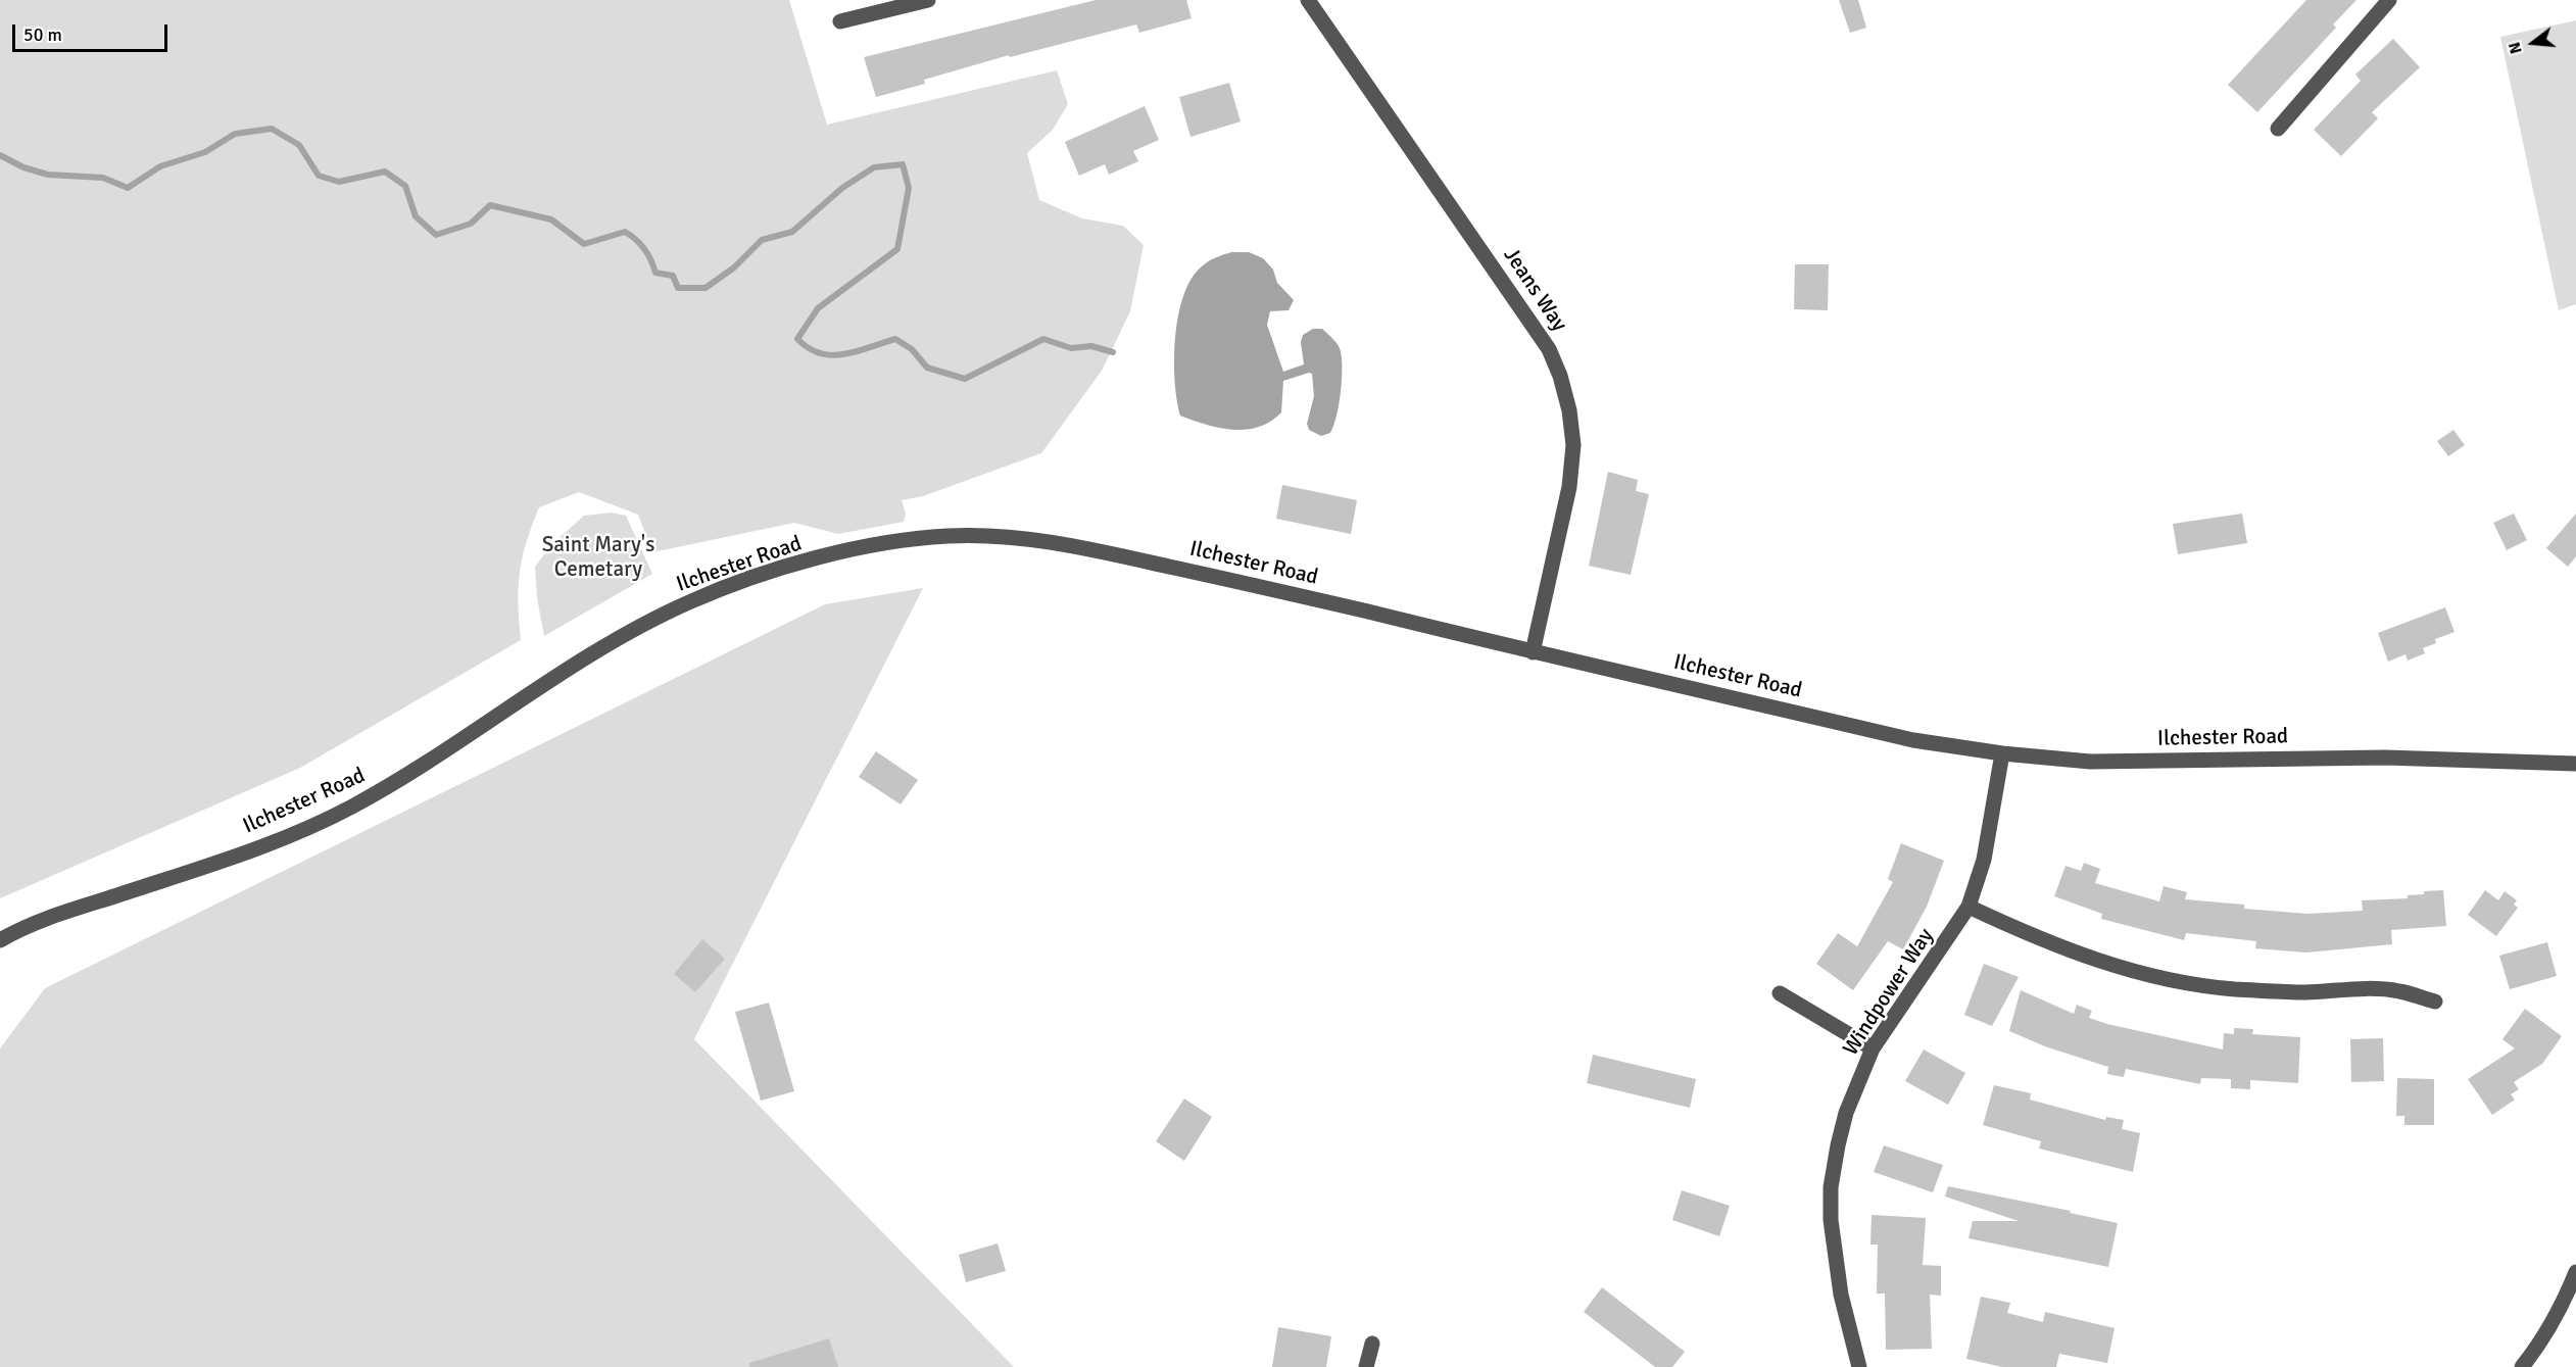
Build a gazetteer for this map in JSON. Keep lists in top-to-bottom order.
{
  "streets": {
    "street": ["Jeans Way", "Ilchester Road", "Windpower Way"]
  },
  "crossings": [
    ["Jeans Way", "Ilchester Road"],
    ["Ilchester Road", "Windpower Way"]
  ],
  "parks": ["Saint Mary's Cemetary"],
  "scale_bar": "50 m",
  "north": "left"
}
